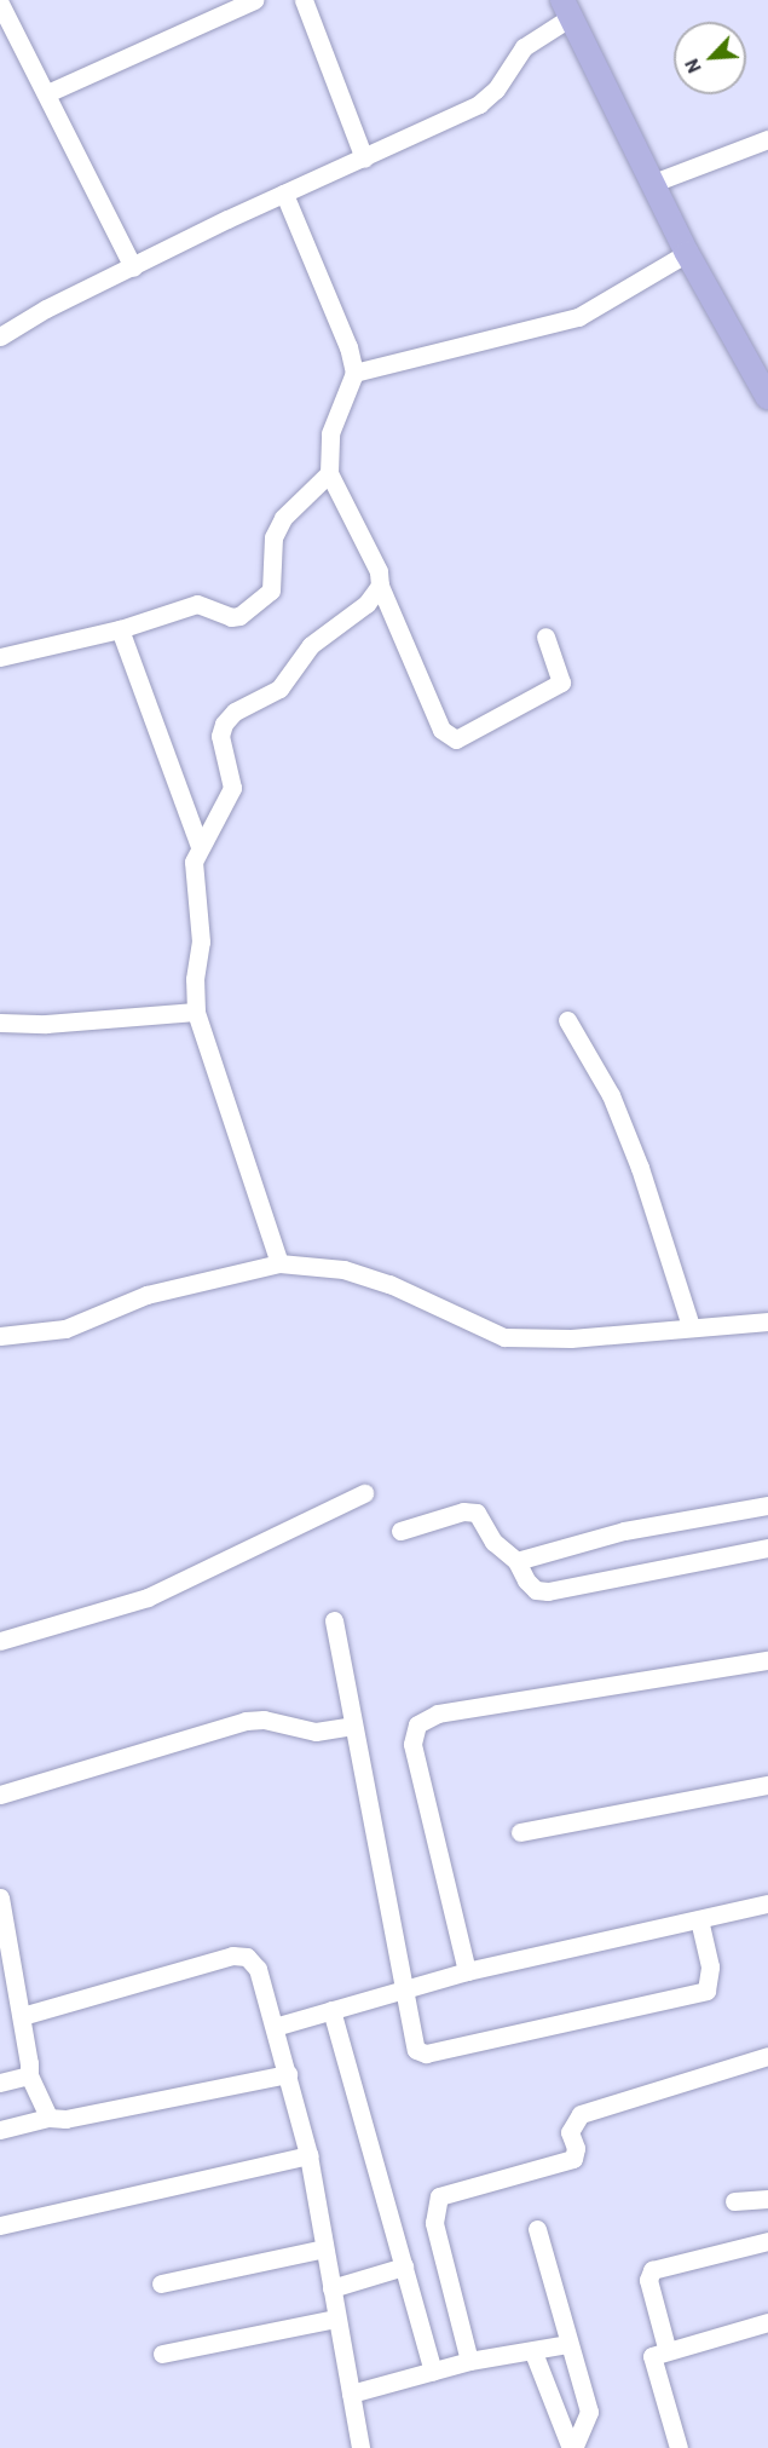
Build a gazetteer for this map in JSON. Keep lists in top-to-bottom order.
{
  "north": "bottom left"
}
